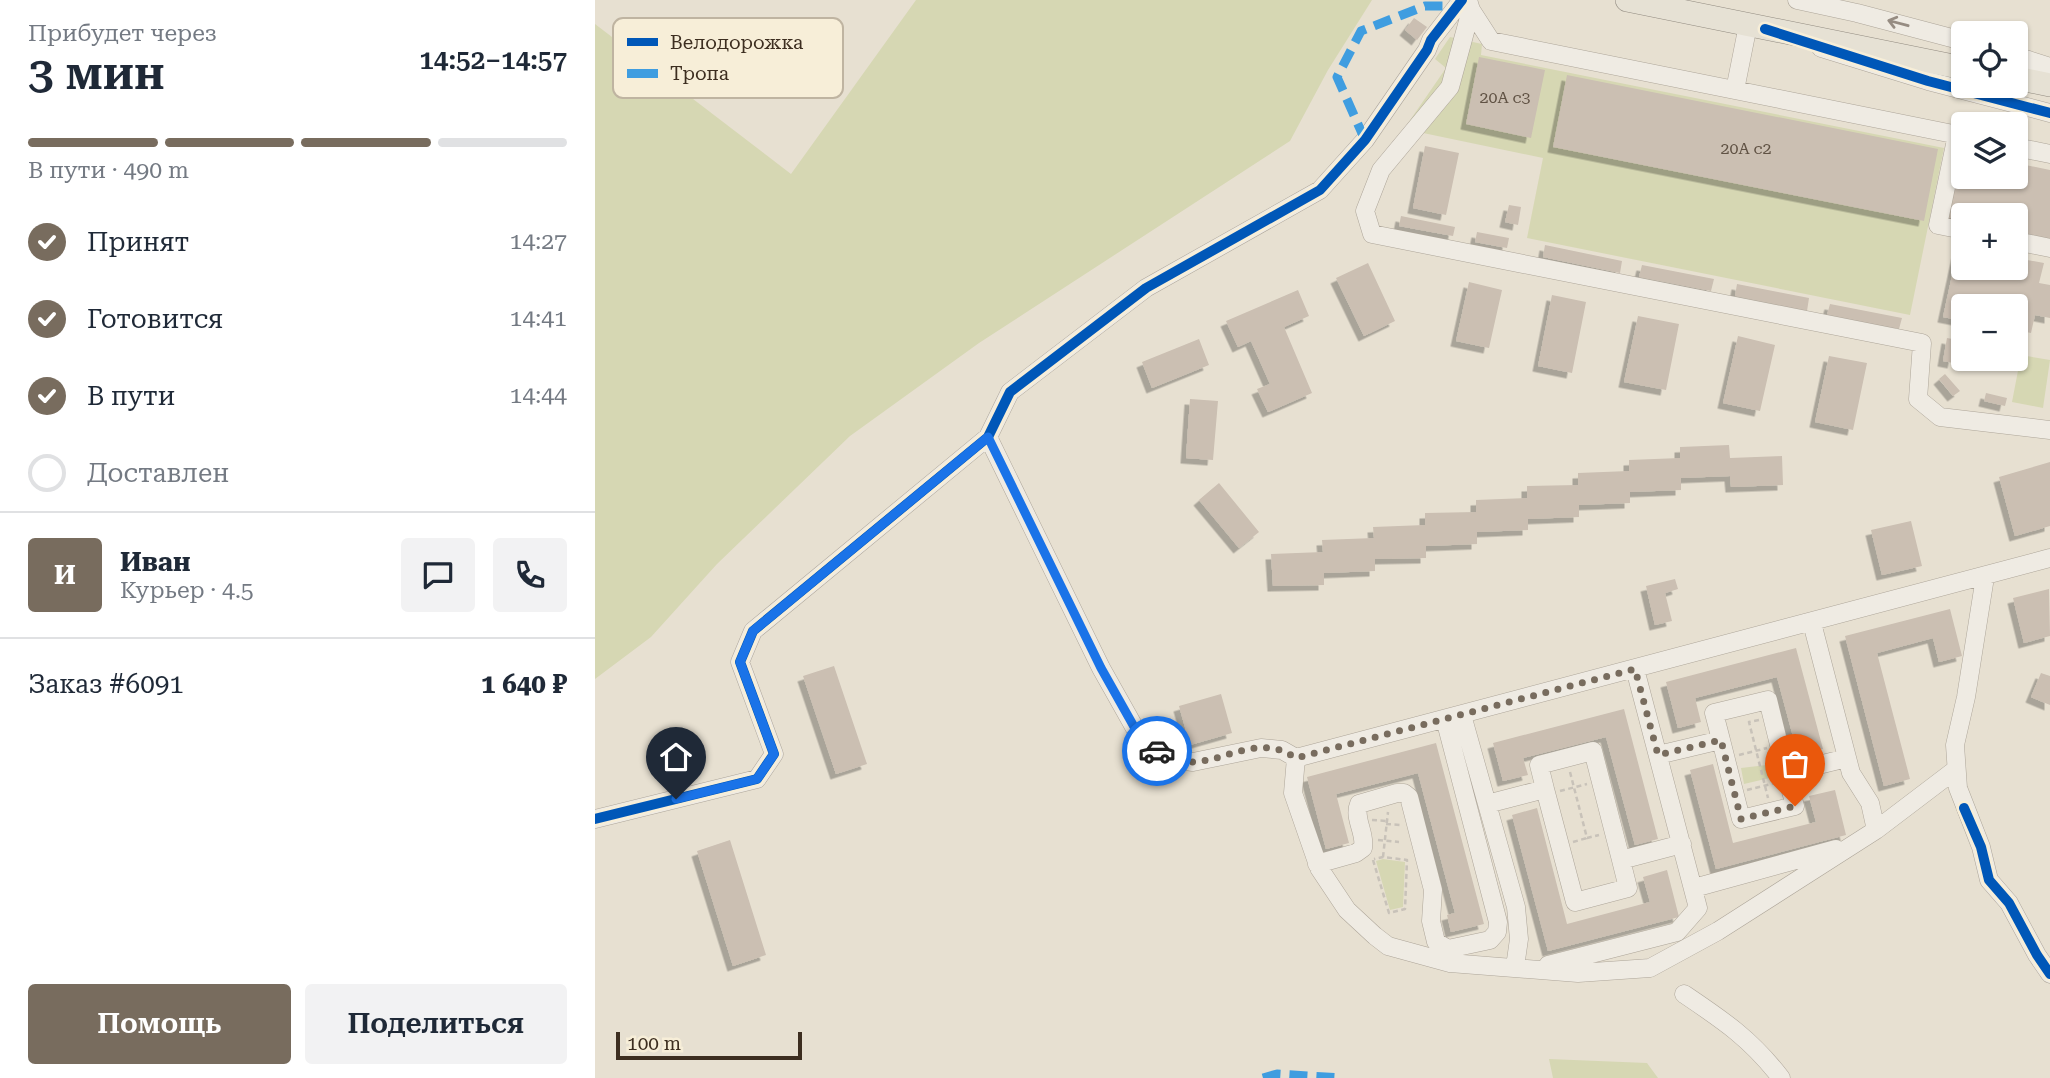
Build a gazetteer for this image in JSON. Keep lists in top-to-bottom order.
{
  "house_numbers": ["20А с3", "20А с2"],
  "legend": ["Велодорожка", "Тропа"],
  "scale_bar": "100 m",
  "page": {
    "heading": ["3 мин", "Прибудет через", "14:52–14:57"],
    "panel": [
      "Иван",
      "Курьер · 4.5",
      "Заказ #6091",
      "1 640 ₽"
    ],
    "map_buttons": ["+", "−"],
    "bar": "В пути · 490 m",
    "list": [
      ["Принят", "14:27"],
      ["Готовится", "14:41"],
      ["В пути", "14:44"],
      "Доставлен"
    ],
    "round": "И",
    "buttons": ["Помощь", "Поделиться"],
    "scale": "100 m"
  }
}
